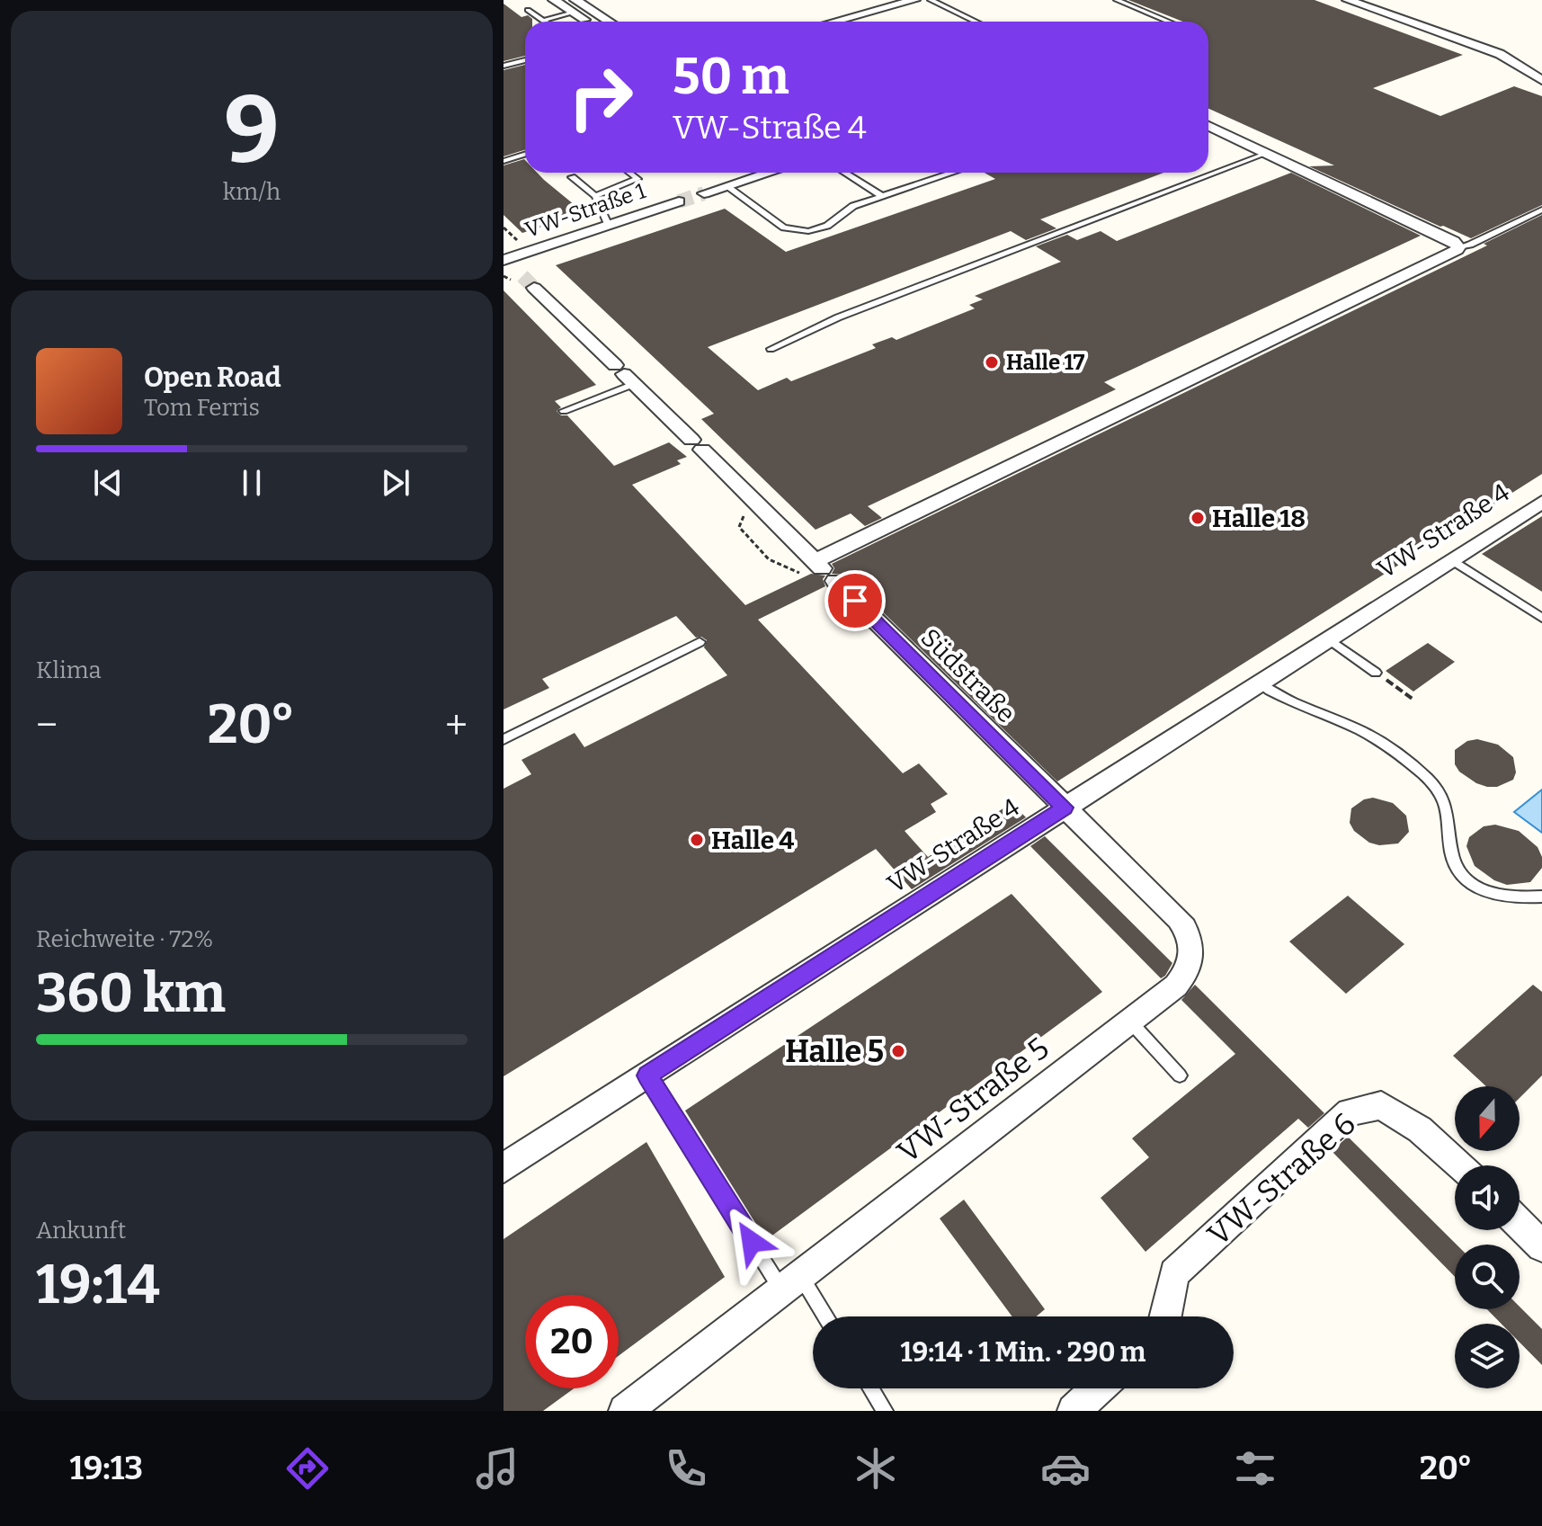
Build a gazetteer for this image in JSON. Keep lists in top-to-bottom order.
{
  "streets": {
    "street": [
      "VW-Straße 1",
      "VW-Straße 4",
      "Südstraße",
      "VW-Straße 5",
      "VW-Straße 6"
    ]
  },
  "crossings": [
    ["VW-Straße 4", "Südstraße"],
    ["VW-Straße 4", "VW-Straße 5"],
    ["Südstraße", "VW-Straße 5"]
  ],
  "places": [
    "Halle 17",
    "Halle 18",
    "Halle 4",
    "Halle 5"
  ],
  "north": "bottom",
  "page": {
    "tile": [
      ["9", "km/h"],
      "Klima",
      ["Reichweite · 72%", "360 km"],
      ["Ankunft", "19:14"]
    ],
    "turn": ["50 m", "VW-Straße 4"],
    "song": ["Open Road", "Tom Ferris"],
    "heat": ["−", "20°", "+"],
    "limit": "20",
    "trip": "19:14 · 1 Min. · 290 m",
    "tabs": ["19:13", "20°"]
  }
}
